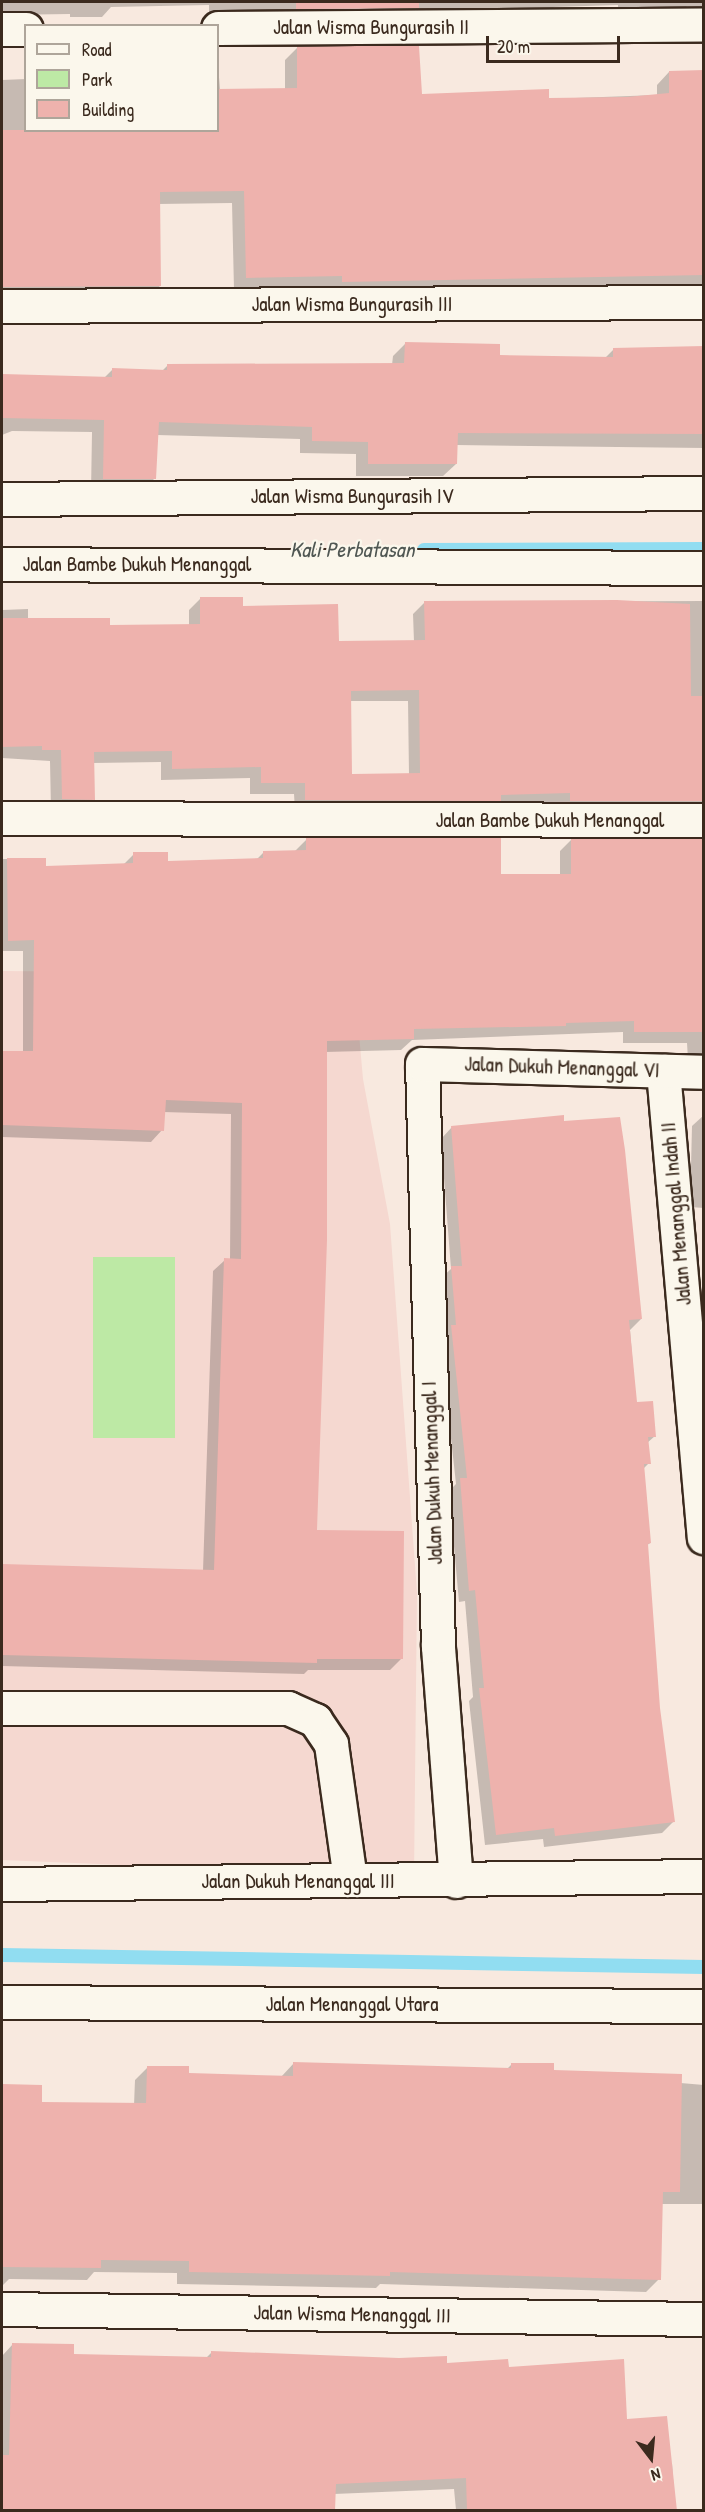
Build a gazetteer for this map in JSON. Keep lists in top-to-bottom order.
{
  "streets": {
    "street": [
      "Jalan Wisma Bungurasih II",
      "Jalan Wisma Bungurasih III",
      "Jalan Wisma Bungurasih IV",
      "Jalan Bambe Dukuh Menanggal",
      "Jalan Dukuh Menanggal VI",
      "Jalan Menanggal Indah II",
      "Jalan Dukuh Menanggal I",
      "Jalan Dukuh Menanggal III",
      "Jalan Menanggal Utara",
      "Jalan Wisma Menanggal III"
    ]
  },
  "crossings": [
    ["Jalan Dukuh Menanggal VI", "Jalan Menanggal Indah II"],
    ["Jalan Dukuh Menanggal VI", "Jalan Dukuh Menanggal I"],
    ["Jalan Dukuh Menanggal I", "Jalan Dukuh Menanggal III"]
  ],
  "water": ["Kali Perbatasan"],
  "legend": ["Road", "Park", "Building"],
  "scale_bar": "20 m",
  "north": "bottom"
}
